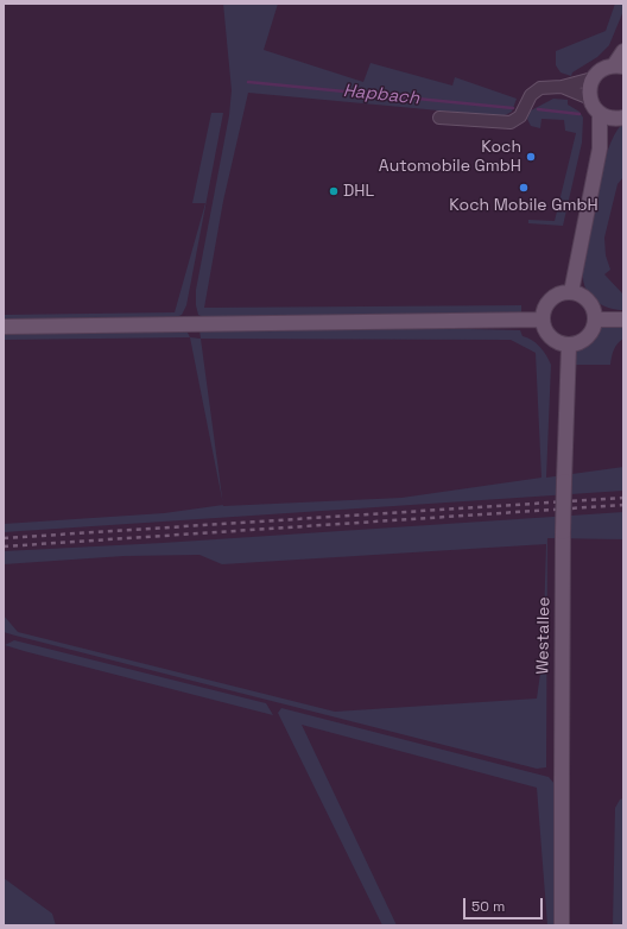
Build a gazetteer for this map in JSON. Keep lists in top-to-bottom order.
{
  "streets": {
    "main road": ["Westallee"]
  },
  "water": ["Hapbach"],
  "places": ["Koch Automobile GmbH", "Koch Mobile GmbH", "DHL"],
  "scale_bar": "50 m"
}
